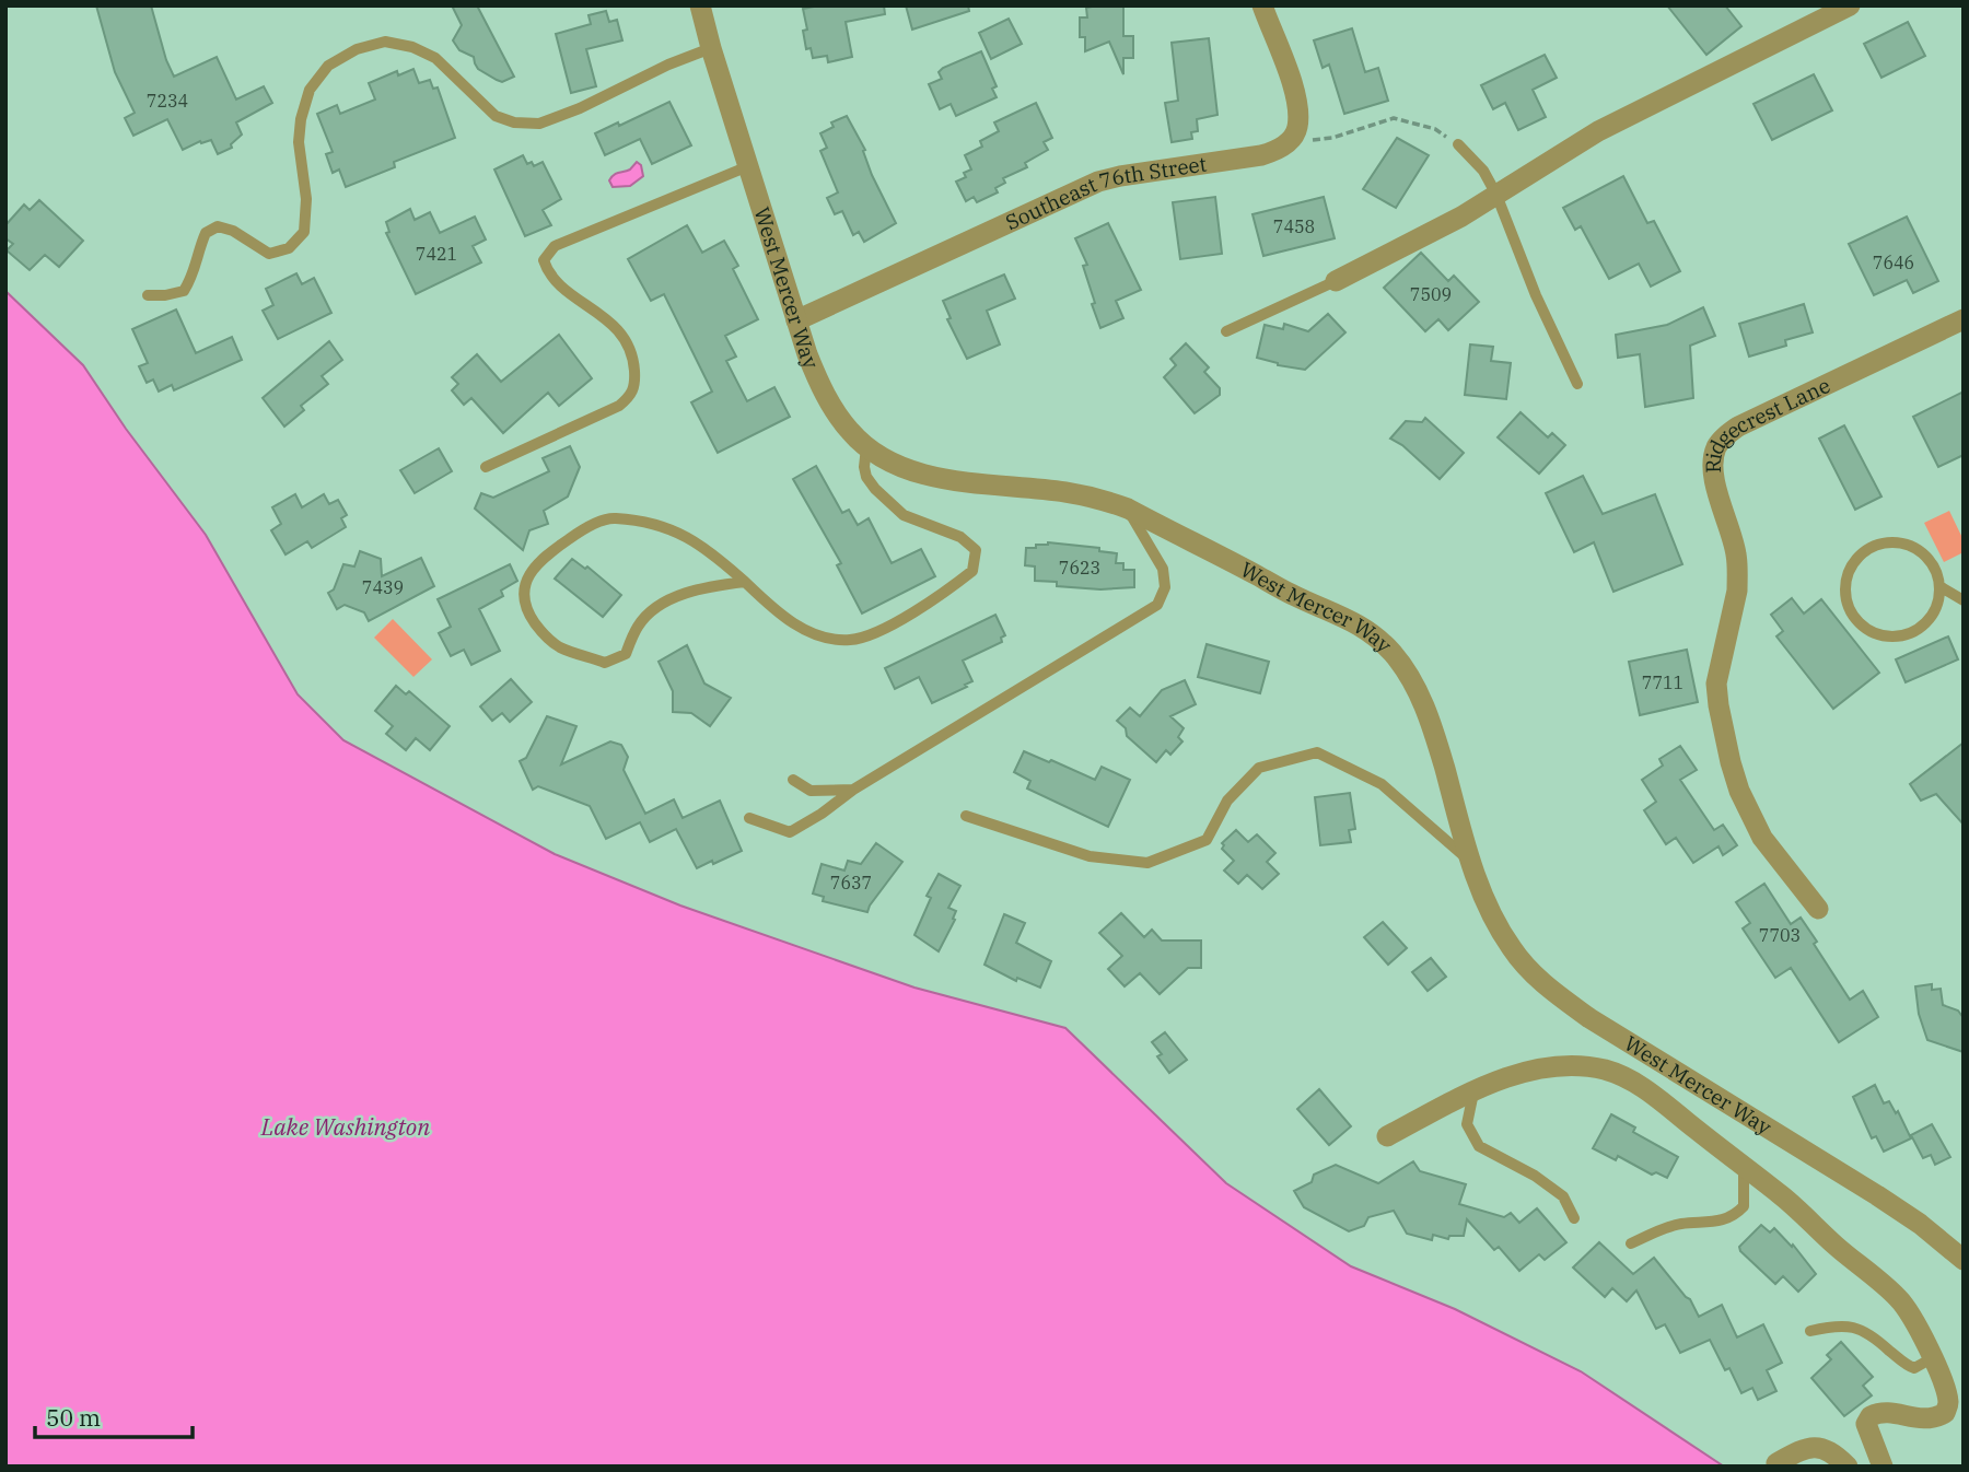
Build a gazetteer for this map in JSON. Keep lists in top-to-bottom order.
{
  "streets": {
    "street": ["Southeast 76th Street", "West Mercer Way", "Ridgecrest Lane"]
  },
  "crossings": [
    ["Southeast 76th Street", "West Mercer Way"]
  ],
  "water": ["Lake Washington"],
  "house_numbers": [
    "7234",
    "7458",
    "7421",
    "7646",
    "7509",
    "7623",
    "7439",
    "7711",
    "7637",
    "7703"
  ],
  "scale_bar": "50 m"
}
